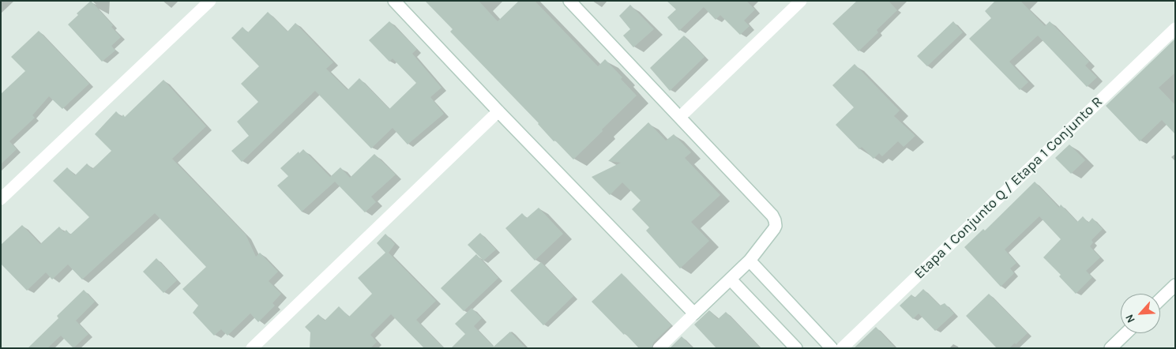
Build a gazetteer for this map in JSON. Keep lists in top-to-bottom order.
{
  "streets": {
    "street": ["Etapa 1 Conjunto Q / Etapa 1 Conjunto R"]
  },
  "north": "bottom left"
}
